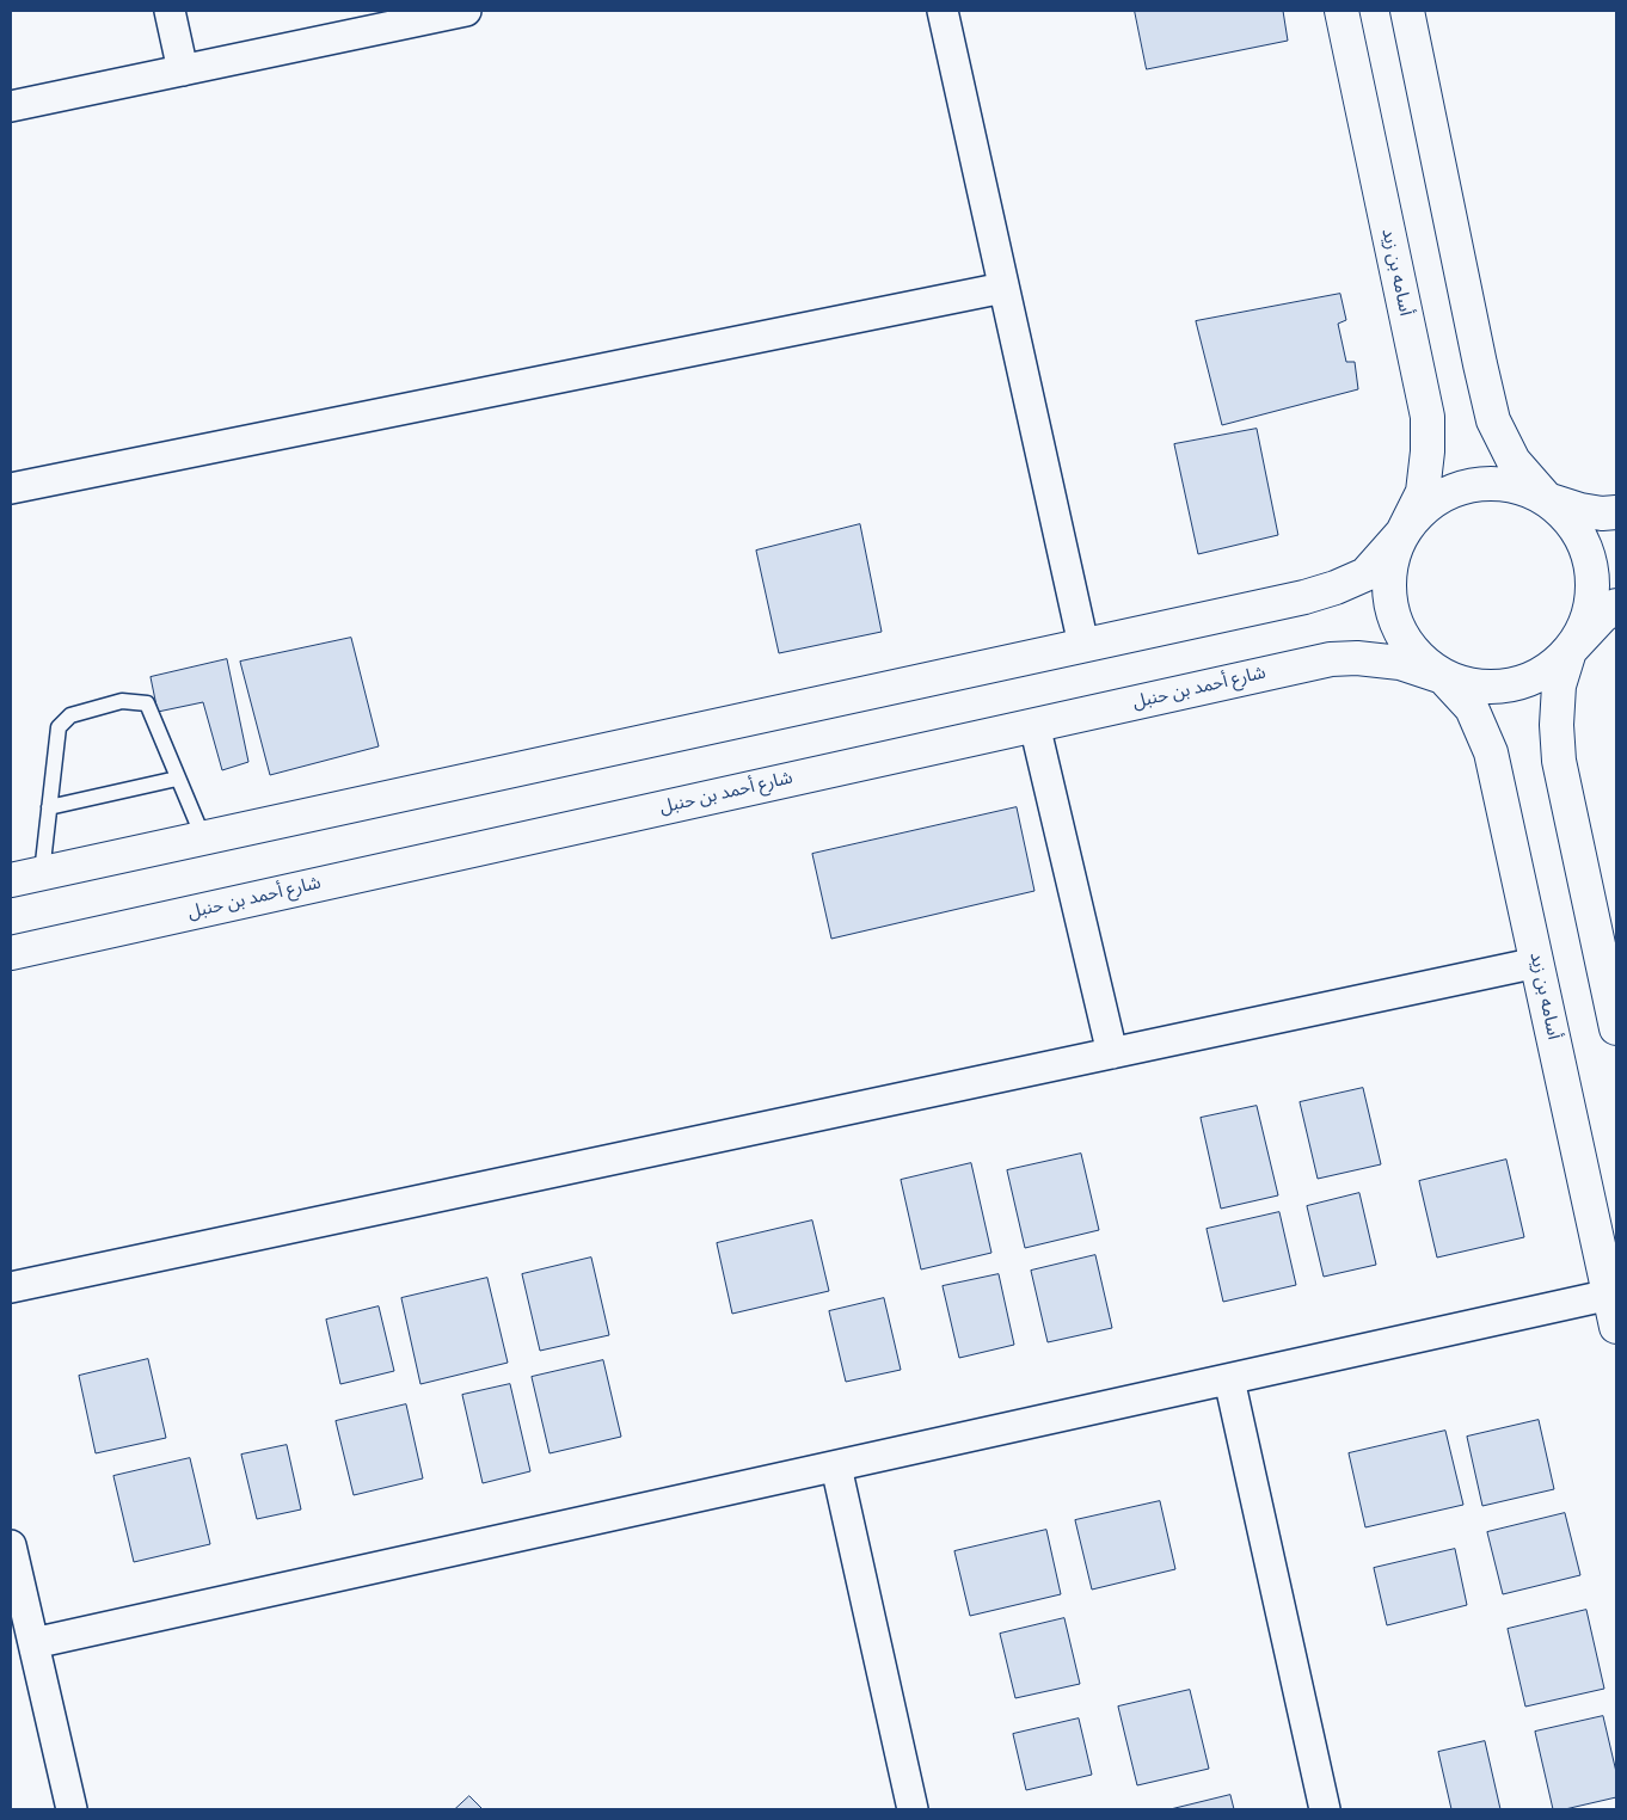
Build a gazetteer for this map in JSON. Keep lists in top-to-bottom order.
{
  "streets": {
    "street": ["أسامه بن زيد", "شارع أحمد بن حنبل"]
  },
  "crossings": [
    ["أسامه بن زيد", "شارع أحمد بن حنبل"]
  ]
}
